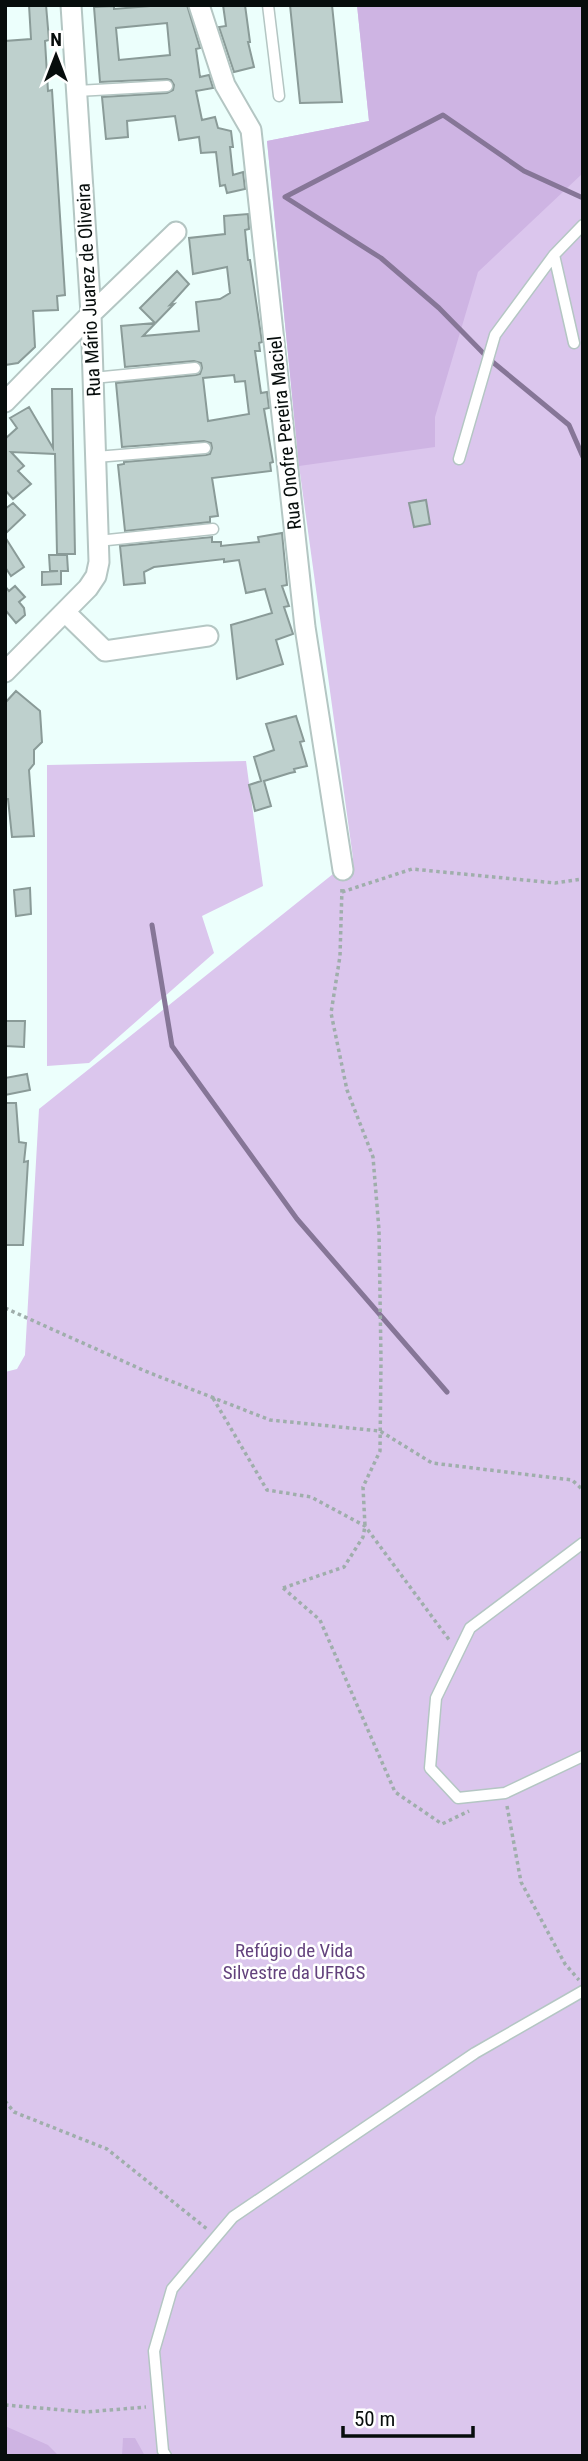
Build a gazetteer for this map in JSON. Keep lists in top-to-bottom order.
{
  "streets": {
    "street": ["Rua Mário Juarez de Oliveira", "Rua Onofre Pereira Maciel"]
  },
  "parks": ["Refúgio de Vida Silvestre da UFRGS"],
  "scale_bar": "50 m",
  "north": "top"
}
